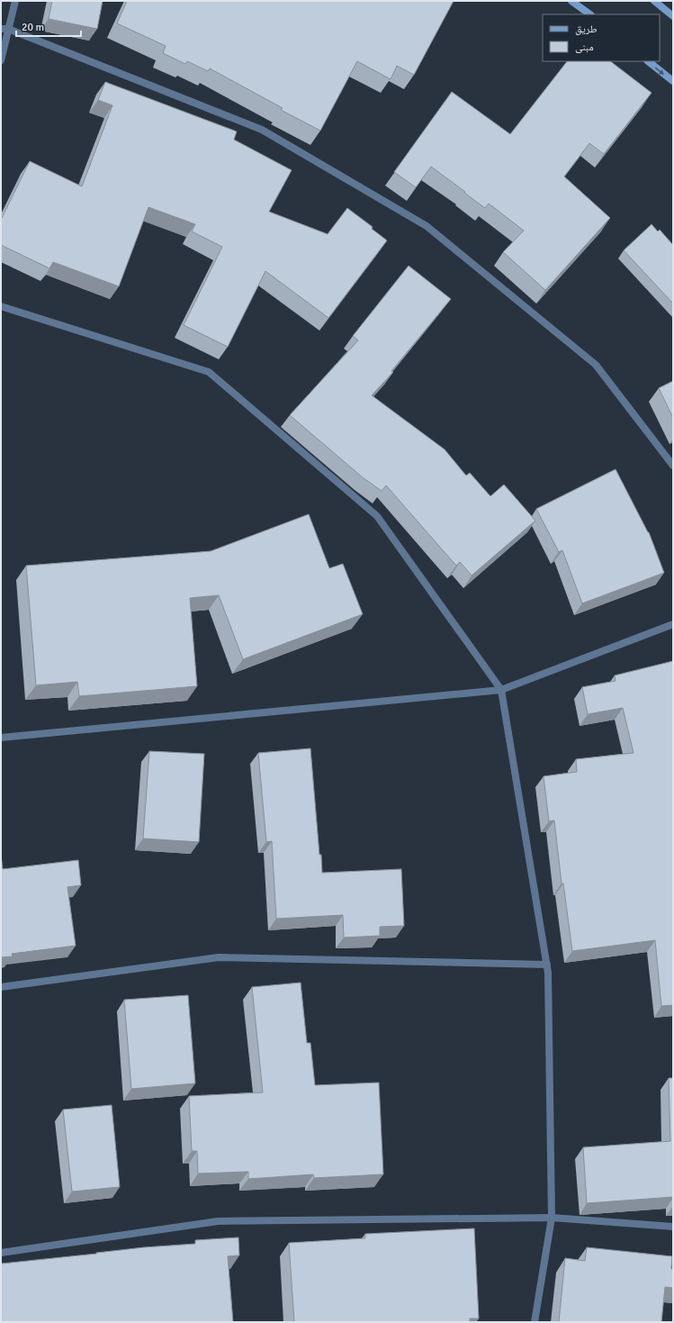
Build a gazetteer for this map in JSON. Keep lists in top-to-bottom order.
{
  "legend": ["طريق", "مبنى"],
  "scale_bar": "20 m"
}
